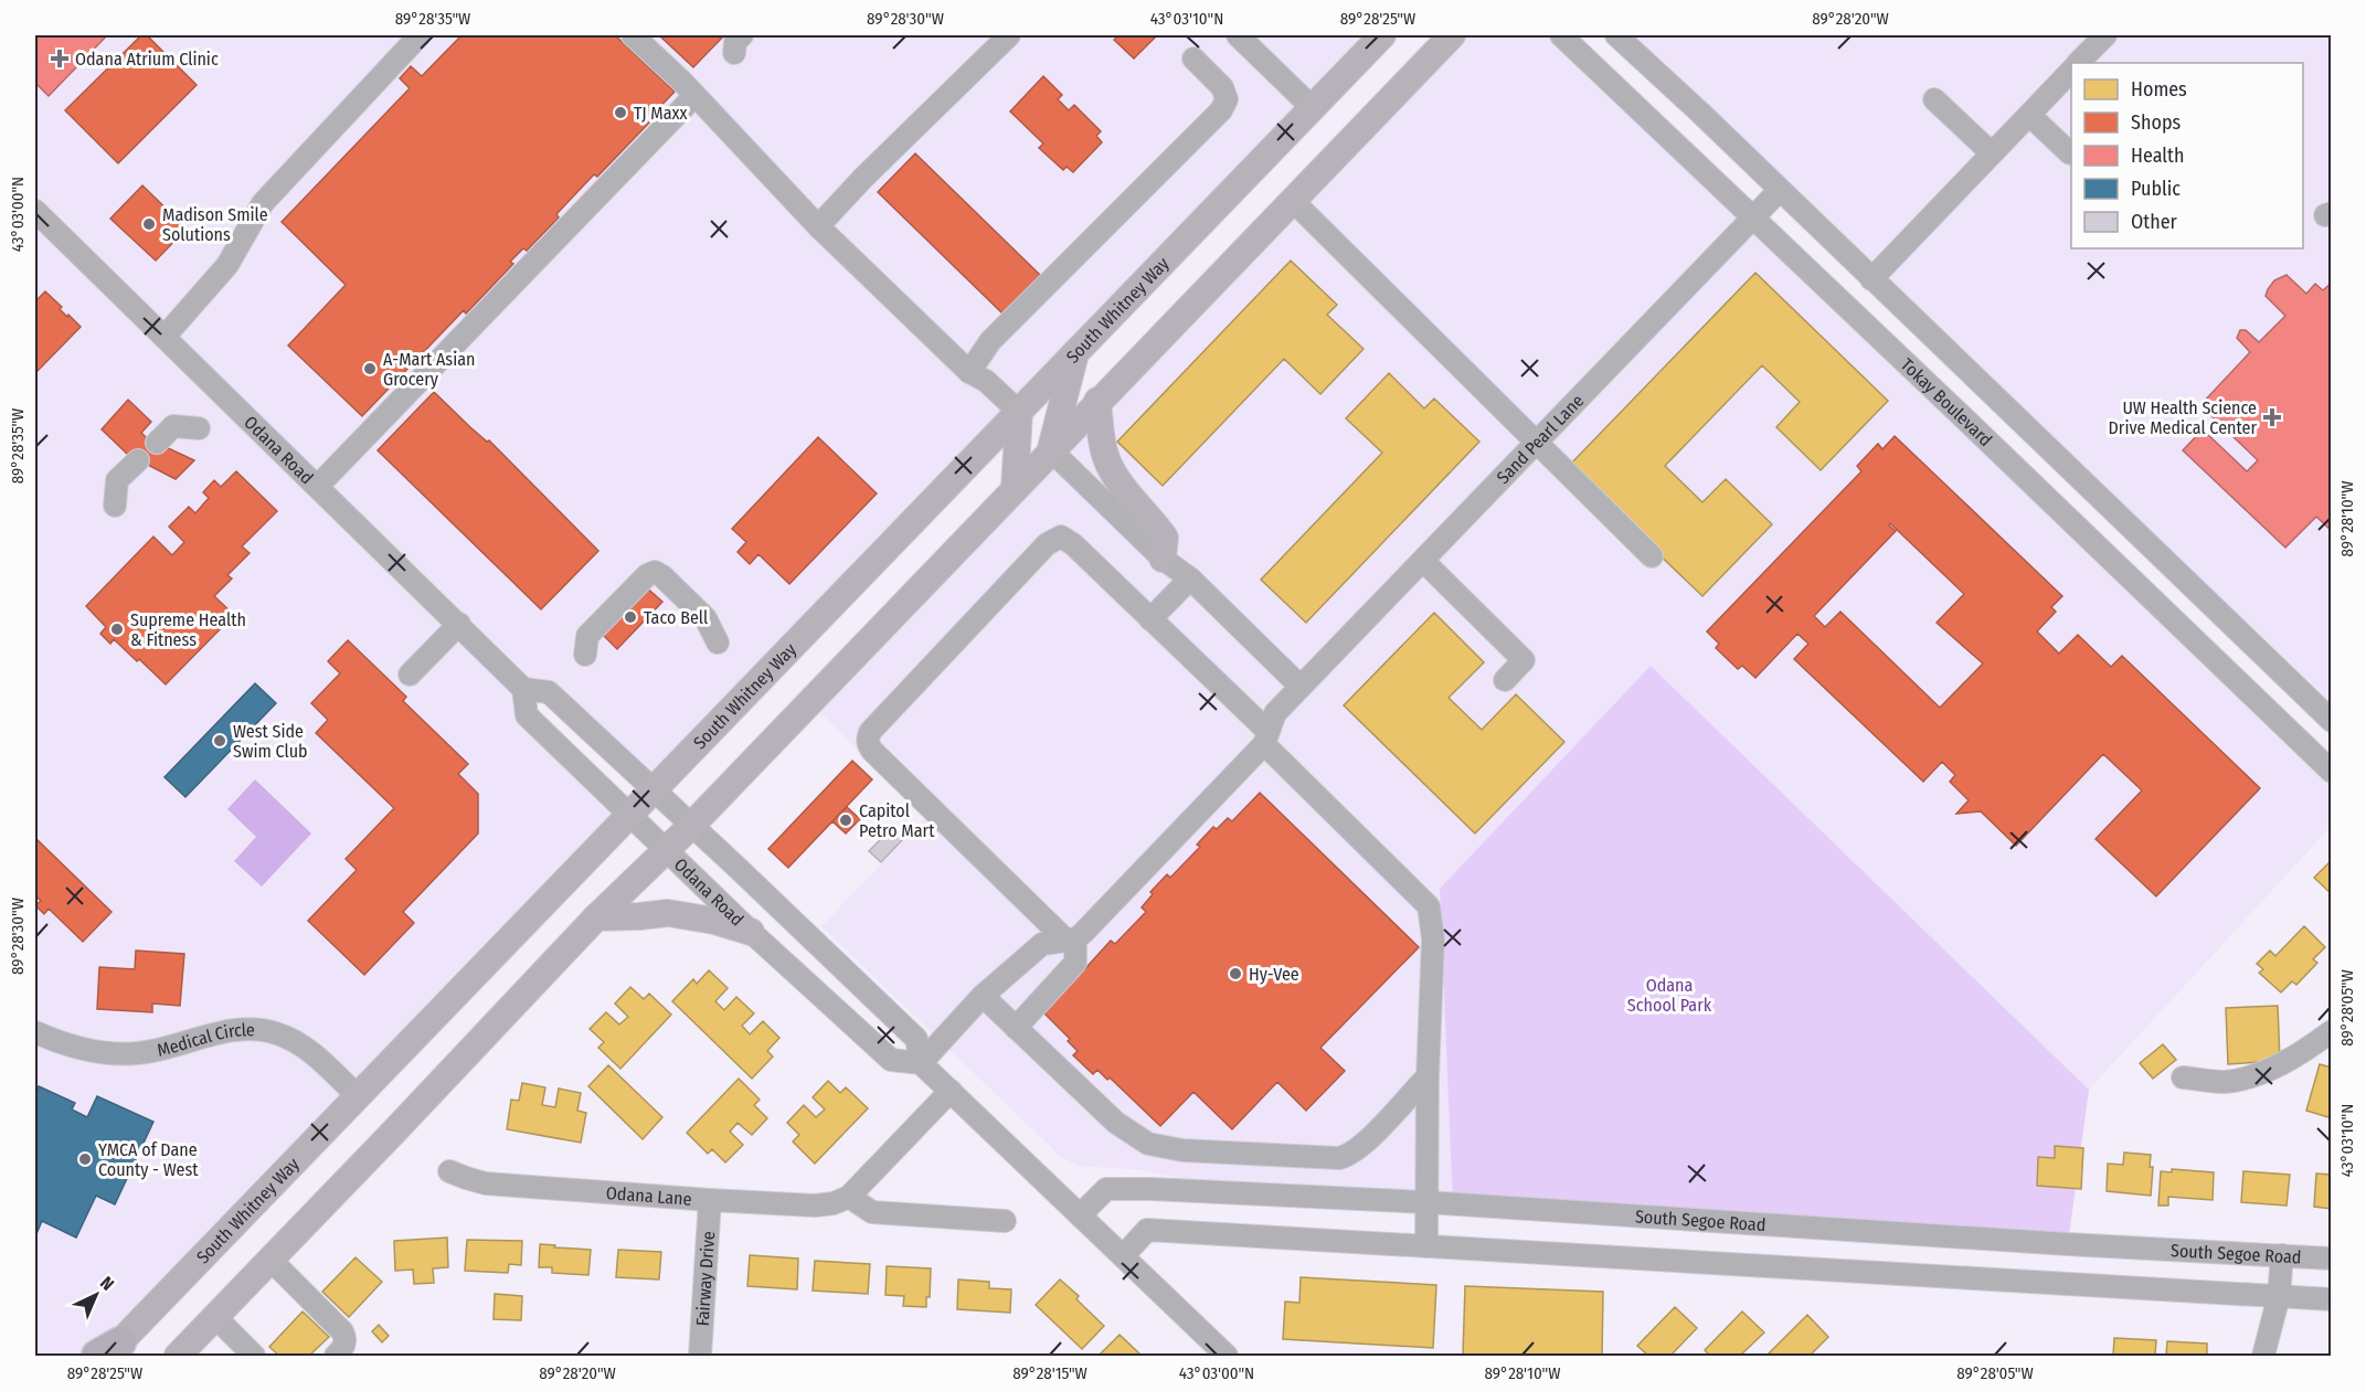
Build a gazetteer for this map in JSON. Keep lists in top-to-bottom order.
{
  "streets": {
    "main road": ["South Whitney Way"],
    "street": [
      "Tokay Boulevard",
      "Sand Pearl Lane",
      "Odana Road",
      "Medical Circle",
      "Odana Lane",
      "South Segoe Road",
      "Fairway Drive"
    ]
  },
  "crossings": [
    ["South Whitney Way", "Odana Road"],
    ["South Whitney Way", "Medical Circle"],
    ["Tokay Boulevard", "Sand Pearl Lane"],
    ["Odana Road", "South Segoe Road"],
    ["Odana Lane", "Fairway Drive"]
  ],
  "parks": ["Odana School Park"],
  "places": {
    "health": ["Odana Atrium Clinic", "UW Health Science Drive Medical Center"],
    "other": [
      "TJ Maxx",
      "Madison Smile Solutions",
      "A-Mart Asian Grocery",
      "Taco Bell",
      "Supreme Health & Fitness",
      "West Side Swim Club",
      "Capitol Petro Mart",
      "Hy-Vee",
      "YMCA of Dane County - West"
    ]
  },
  "legend": [
    "Homes",
    "Shops",
    "Health",
    "Public",
    "Other"
  ],
  "north": "top right",
  "coordinates": [
    "89°28'35\"W",
    "89°28'30\"W",
    "43°03'10\"N",
    "89°28'25\"W",
    "89°28'20\"W",
    "43°03'00\"N",
    "89°28'10\"W",
    "89°28'05\"W",
    "89°28'15\"W"
  ]
}
